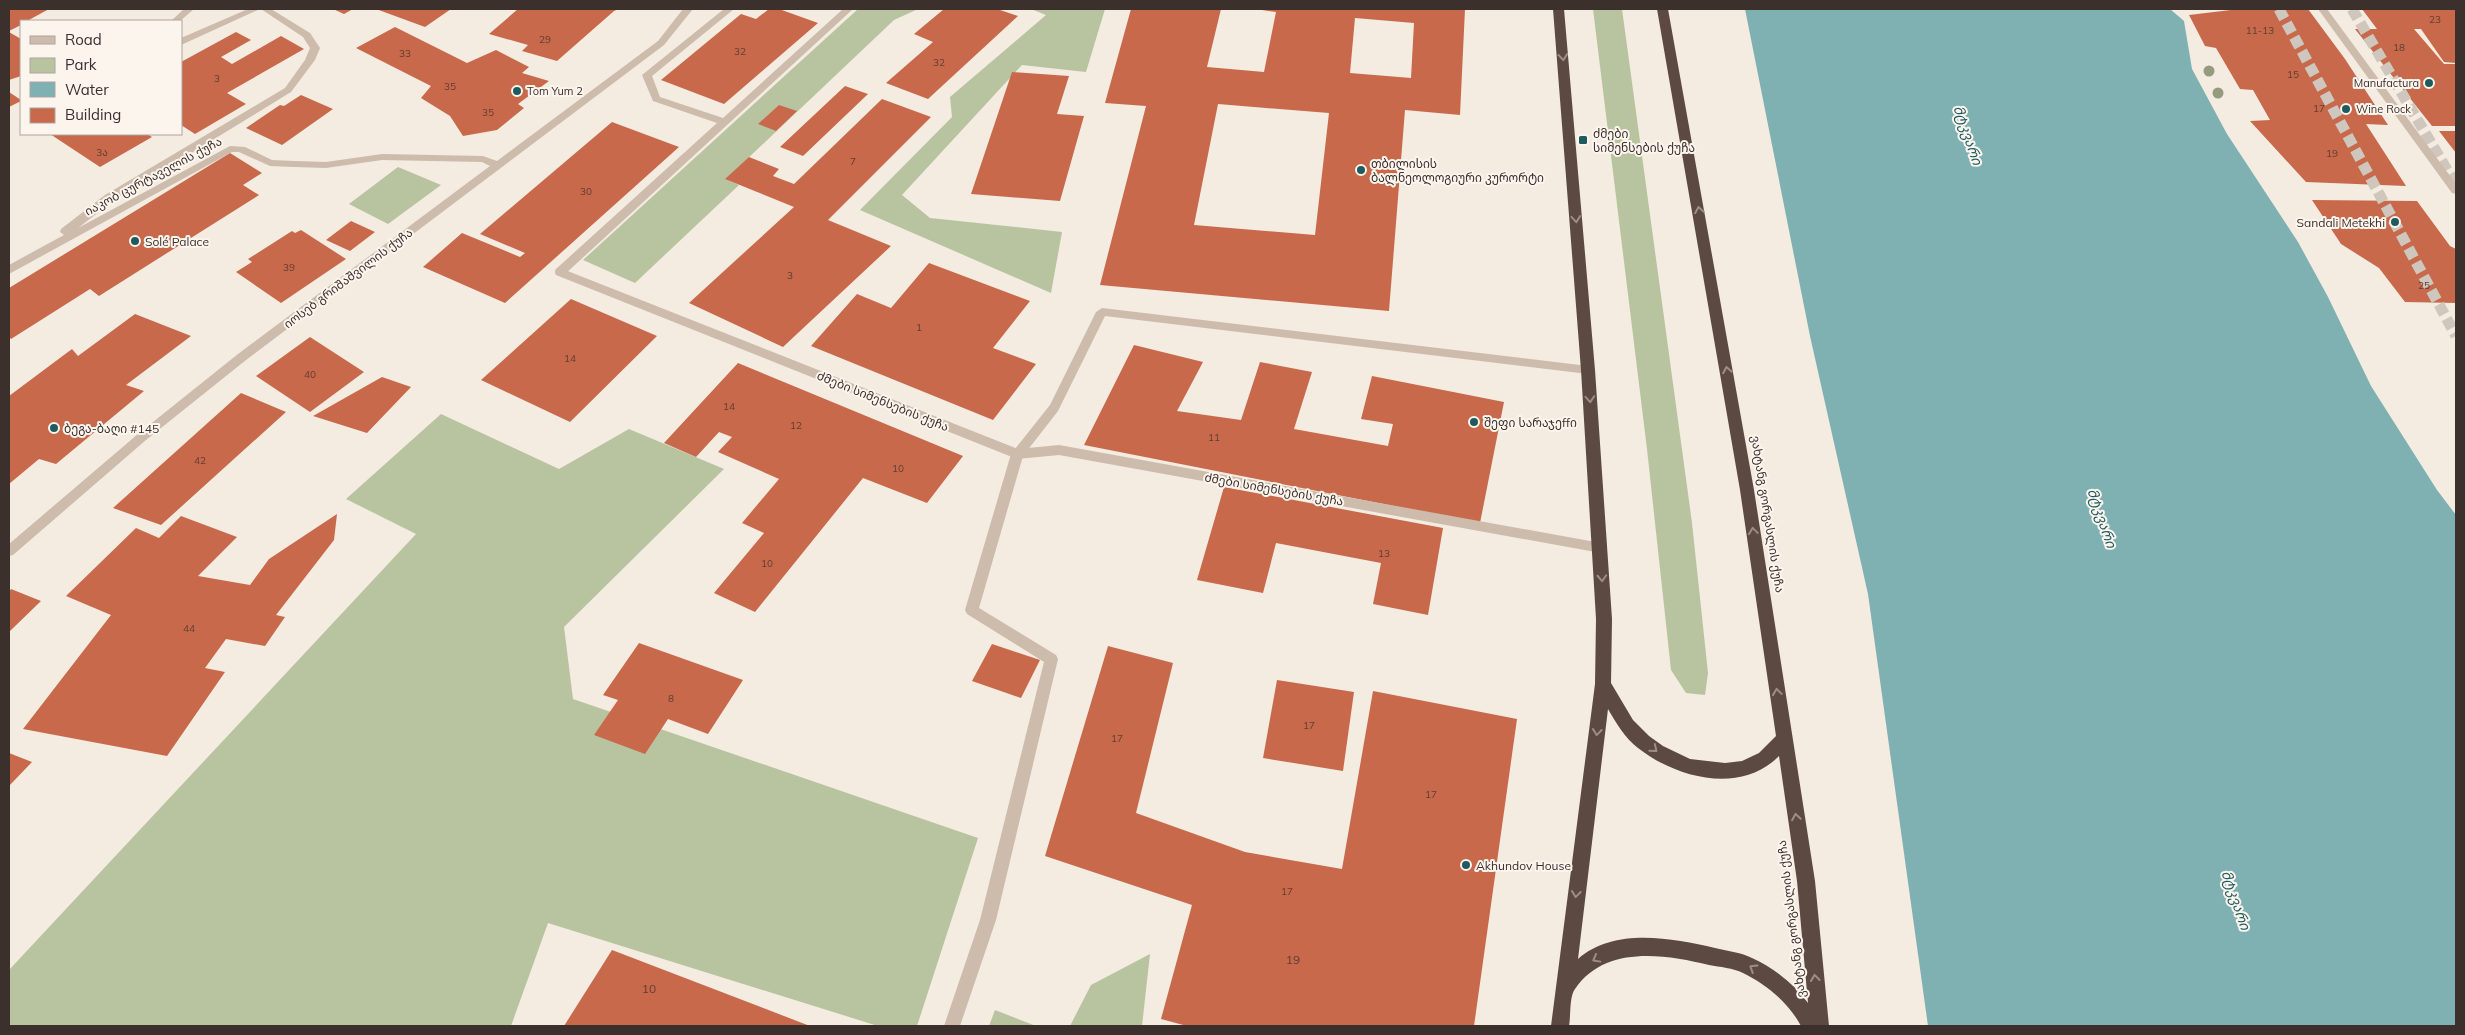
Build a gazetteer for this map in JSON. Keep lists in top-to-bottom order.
{
  "streets": {
    "highway": ["ვახტანგ გორგასლის ქუჩა"],
    "street": ["იაკობ ცურტაველის ქუჩა", "იოსებ გრიშაშვილის ქუჩა", "ძმები სიმენსების ქუჩა"]
  },
  "crossings": [
    ["იაკობ ცურტაველის ქუჩა", "იოსებ გრიშაშვილის ქუჩა"]
  ],
  "water": ["მტკვარი"],
  "places": {
    "other": [
      "Manufactura",
      "Tom Yum 2",
      "Wine Rock",
      "თბილისის ბალნეოლოგიური კურორტი",
      "Sandali Metekhi",
      "Solé Palace",
      "შეფი სარაჯეffი",
      "ბეგა-ბაღი #145",
      "Akhundov House"
    ],
    "transit": ["ძმები სიმენსების ქუჩა"]
  },
  "house_numbers": [
    "23",
    "11-13",
    "29",
    "18",
    "32",
    "33",
    "32",
    "15",
    "3",
    "35",
    "17",
    "35",
    "3ა",
    "19",
    "7",
    "30",
    "39",
    "3",
    "25",
    "1",
    "14",
    "40",
    "14",
    "12",
    "11",
    "42",
    "10",
    "13",
    "10",
    "44",
    "8",
    "17",
    "17",
    "17",
    "17",
    "19",
    "10"
  ],
  "legend": [
    "Road",
    "Park",
    "Water",
    "Building"
  ]
}
